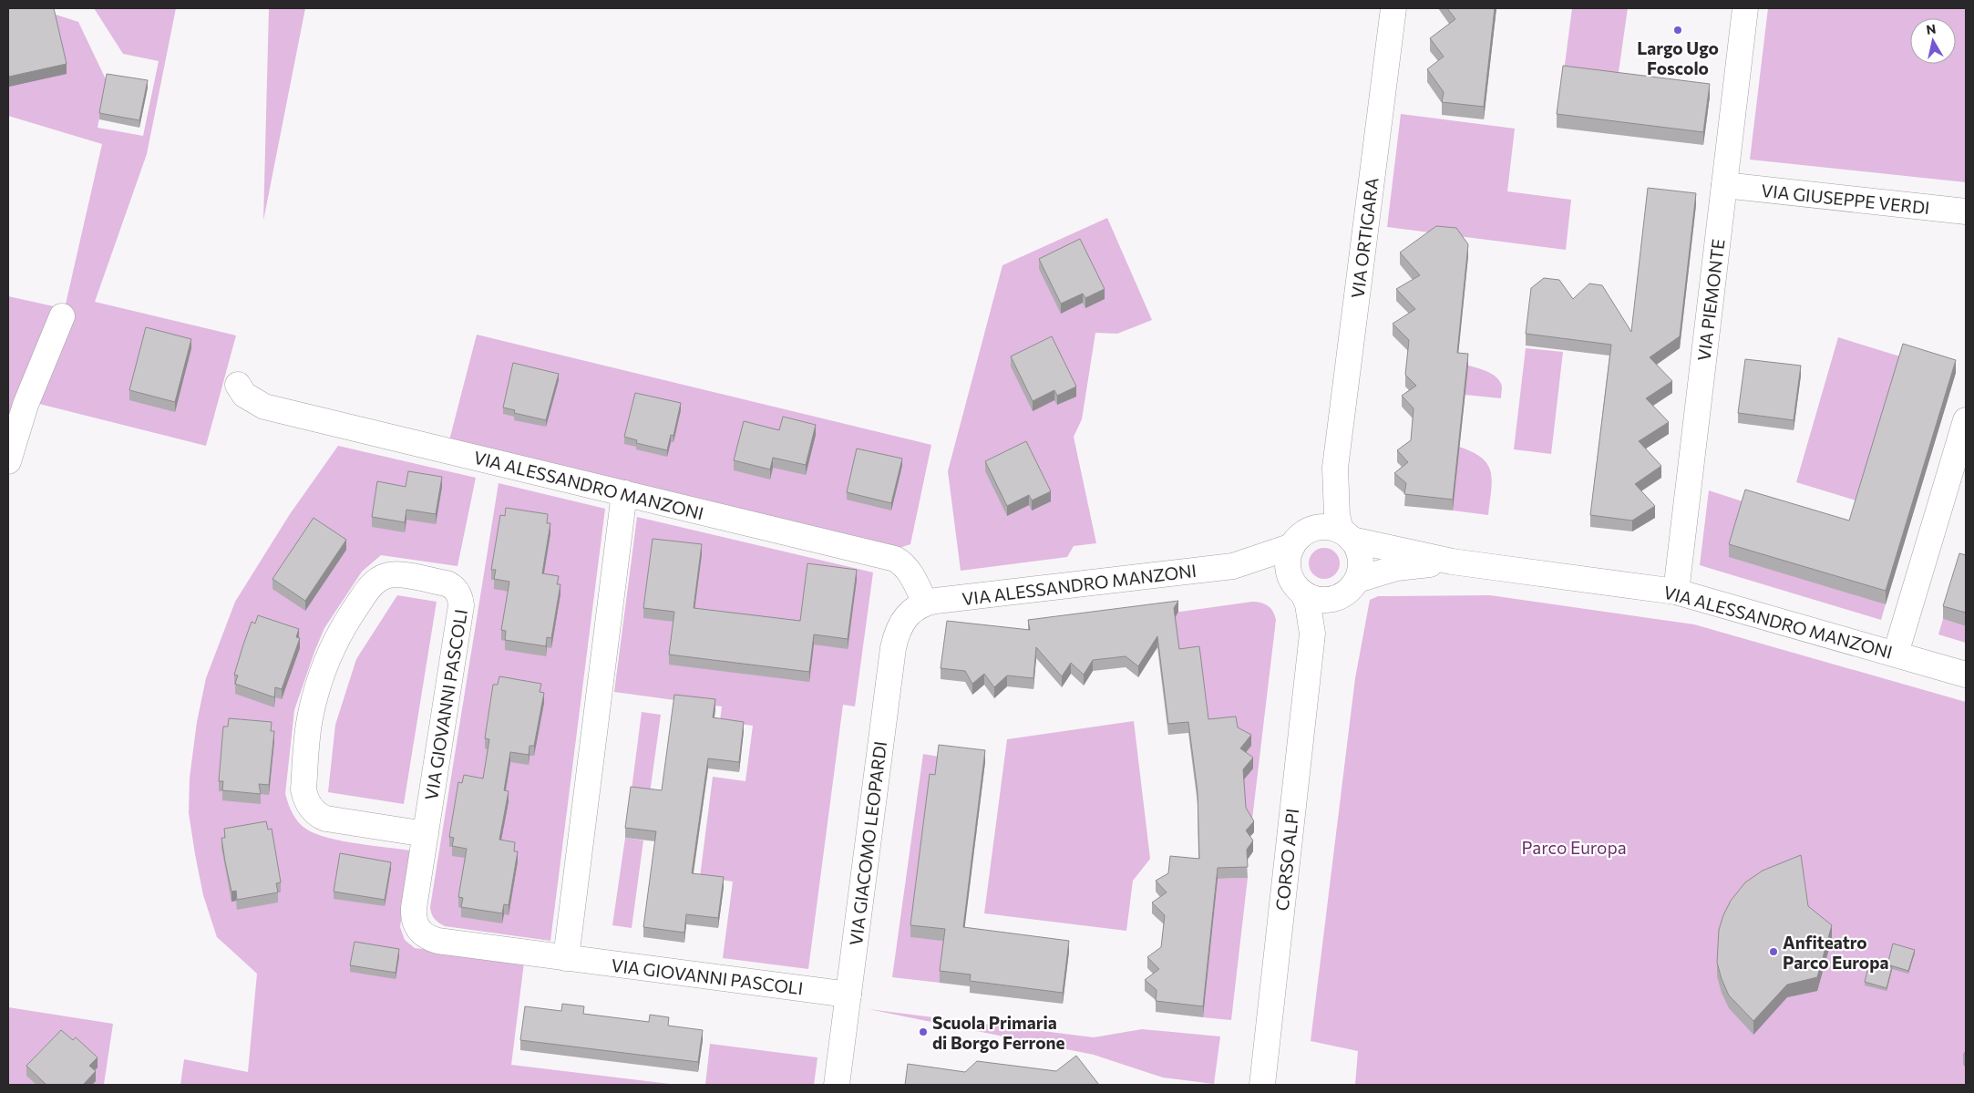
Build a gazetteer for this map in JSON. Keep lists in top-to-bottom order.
{
  "streets": {
    "street": [
      "VIA GIUSEPPE VERDI",
      "VIA ORTIGARA",
      "VIA PIEMONTE",
      "VIA ALESSANDRO MANZONI",
      "VIA GIOVANNI PASCOLI",
      "VIA GIACOMO LEOPARDI",
      "CORSO ALPI"
    ]
  },
  "crossings": [
    ["VIA GIUSEPPE VERDI", "VIA PIEMONTE"],
    ["VIA ORTIGARA", "VIA ALESSANDRO MANZONI"],
    ["VIA ORTIGARA", "CORSO ALPI"],
    ["VIA PIEMONTE", "VIA ALESSANDRO MANZONI"],
    ["VIA ALESSANDRO MANZONI", "VIA GIACOMO LEOPARDI"],
    ["VIA ALESSANDRO MANZONI", "CORSO ALPI"],
    ["VIA GIOVANNI PASCOLI", "VIA GIACOMO LEOPARDI"]
  ],
  "parks": ["Parco Europa"],
  "places": ["Largo Ugo Foscolo", "Anfiteatro Parco Europa", "Scuola Primaria di Borgo Ferrone"],
  "north": "top"
}
